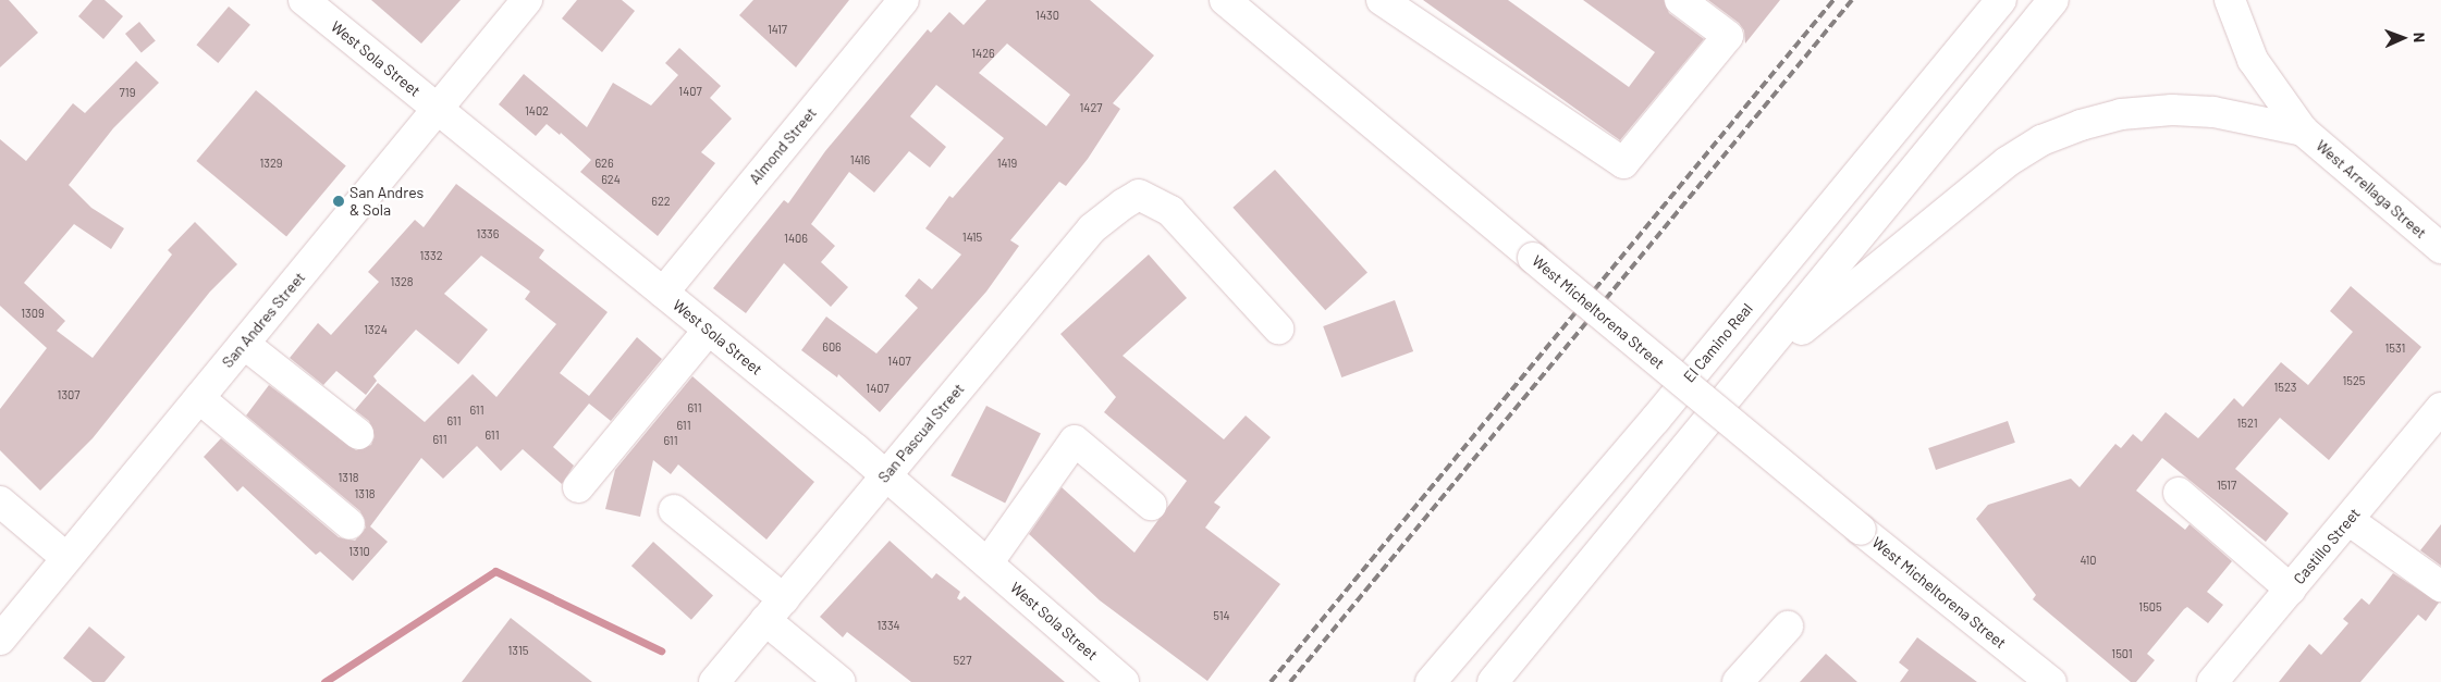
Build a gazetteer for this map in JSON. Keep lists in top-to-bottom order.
{
  "streets": {
    "main road": [
      "West Sola Street",
      "Almond Street",
      "West Arrellaga Street",
      "West Micheltorena Street",
      "San Andres Street",
      "El Camino Real",
      "San Pascual Street",
      "Castillo Street"
    ]
  },
  "crossings": [
    ["West Sola Street", "Almond Street"],
    ["West Sola Street", "San Andres Street"],
    ["West Sola Street", "San Pascual Street"]
  ],
  "places": ["San Andres & Sola"],
  "house_numbers": [
    "1430",
    "1417",
    "1426",
    "1407",
    "719",
    "1427",
    "1402",
    "1416",
    "1329",
    "626",
    "1419",
    "624",
    "622",
    "1336",
    "1415",
    "1406",
    "1332",
    "1328",
    "1309",
    "1324",
    "606",
    "1531",
    "1407",
    "1525",
    "1523",
    "1407",
    "1307",
    "611",
    "611",
    "611",
    "1521",
    "611",
    "611",
    "611",
    "611",
    "1318",
    "1517",
    "1318",
    "1310",
    "410",
    "1505",
    "514",
    "1334",
    "1315",
    "1501",
    "527"
  ],
  "north": "right"
}
